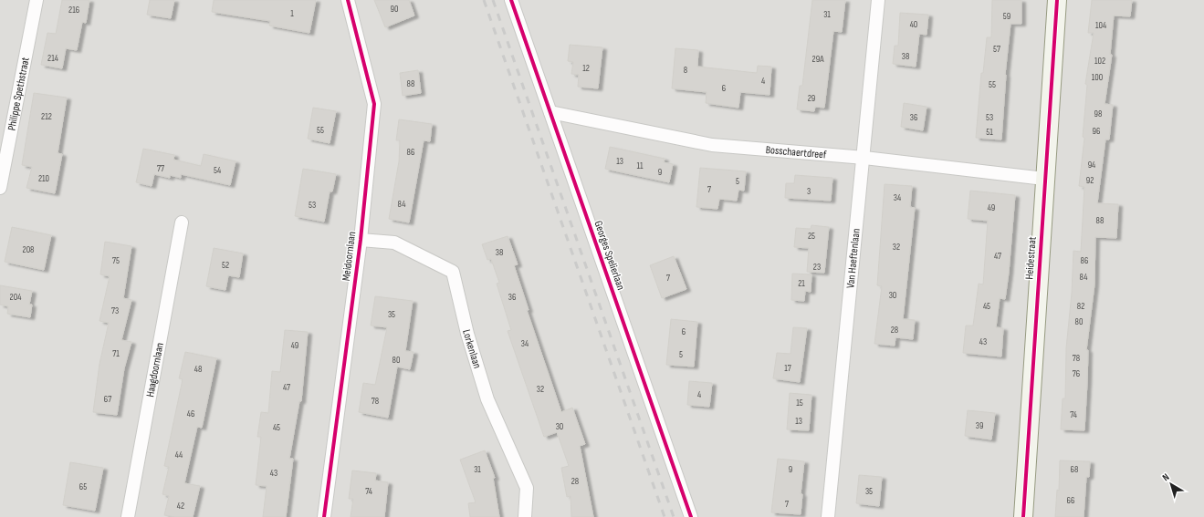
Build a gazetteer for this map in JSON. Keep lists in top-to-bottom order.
{
  "streets": {
    "street": [
      "Philippe Spethstraat",
      "Bosschaertdreef",
      "Georges Spelierlaan",
      "Meidoornlaan",
      "Heidestraat",
      "Van Haeftenlaan",
      "Lorkenlaan",
      "Haagdoornlaan"
    ]
  },
  "crossings": [
    ["Bosschaertdreef", "Georges Spelierlaan"],
    ["Bosschaertdreef", "Heidestraat"],
    ["Bosschaertdreef", "Van Haeftenlaan"],
    ["Meidoornlaan", "Lorkenlaan"]
  ],
  "house_numbers": [
    "90",
    "216",
    "1",
    "31",
    "59",
    "40",
    "104",
    "57",
    "38",
    "214",
    "29A",
    "102",
    "12",
    "8",
    "100",
    "4",
    "88",
    "55",
    "6",
    "29",
    "98",
    "212",
    "36",
    "53",
    "55",
    "96",
    "51",
    "86",
    "13",
    "94",
    "11",
    "77",
    "54",
    "9",
    "210",
    "92",
    "5",
    "7",
    "3",
    "34",
    "84",
    "53",
    "49",
    "88",
    "25",
    "32",
    "208",
    "38",
    "47",
    "75",
    "86",
    "52",
    "23",
    "84",
    "7",
    "21",
    "30",
    "204",
    "36",
    "45",
    "82",
    "73",
    "35",
    "80",
    "28",
    "6",
    "43",
    "34",
    "49",
    "71",
    "5",
    "78",
    "80",
    "17",
    "48",
    "76",
    "47",
    "32",
    "4",
    "67",
    "78",
    "15",
    "46",
    "74",
    "13",
    "39",
    "30",
    "45",
    "44",
    "31",
    "9",
    "68",
    "43",
    "28",
    "65",
    "74",
    "35",
    "66",
    "7",
    "42"
  ],
  "north": "top left"
}
